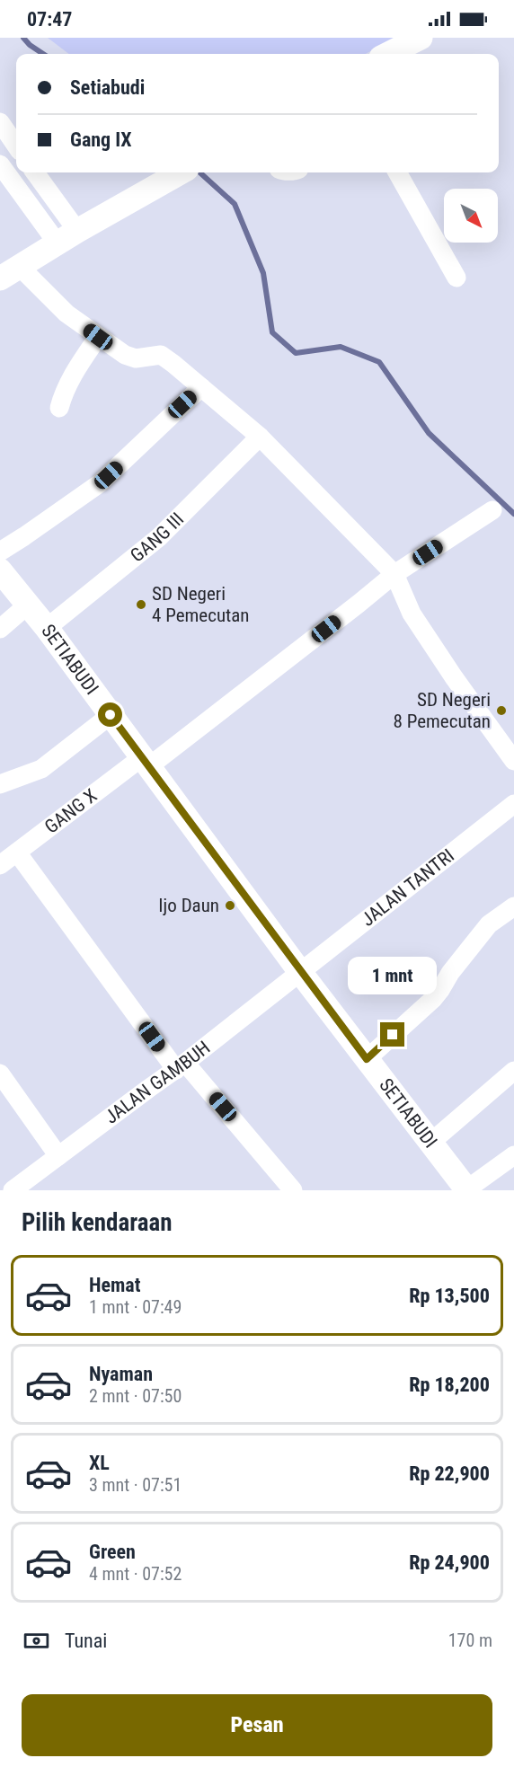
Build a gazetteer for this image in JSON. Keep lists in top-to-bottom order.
{
  "streets": {
    "main road": ["SETIABUDI"],
    "street": [
      "GANG III",
      "GANG X",
      "JALAN TANTRI",
      "JALAN GAMBUH"
    ]
  },
  "crossings": [
    ["GANG III", "SETIABUDI"],
    ["SETIABUDI", "GANG X"],
    ["SETIABUDI", "JALAN TANTRI"],
    ["SETIABUDI", "JALAN GAMBUH"],
    ["JALAN TANTRI", "JALAN GAMBUH"]
  ],
  "places": ["SD Negeri 4 Pemecutan", "SD Negeri 8 Pemecutan", "Ijo Daun"],
  "north": "bottom right",
  "page": {
    "status": "07:47",
    "banner": ["Setiabudi", "Gang IX"],
    "bubble": "1 mnt",
    "heading": "Pilih kendaraan",
    "list": [
      {
        "name": "Hemat",
        "note": "1 mnt · 07:49",
        "value": "Rp 13,500"
      },
      {
        "name": "Nyaman",
        "note": "2 mnt · 07:50",
        "value": "Rp 18,200"
      },
      {
        "name": "XL",
        "note": "3 mnt · 07:51",
        "value": "Rp 22,900"
      },
      {
        "name": "Green",
        "note": "4 mnt · 07:52",
        "value": "Rp 24,900"
      }
    ],
    "pay": ["Tunai", "170 m"],
    "buttons": "Pesan"
  }
}
